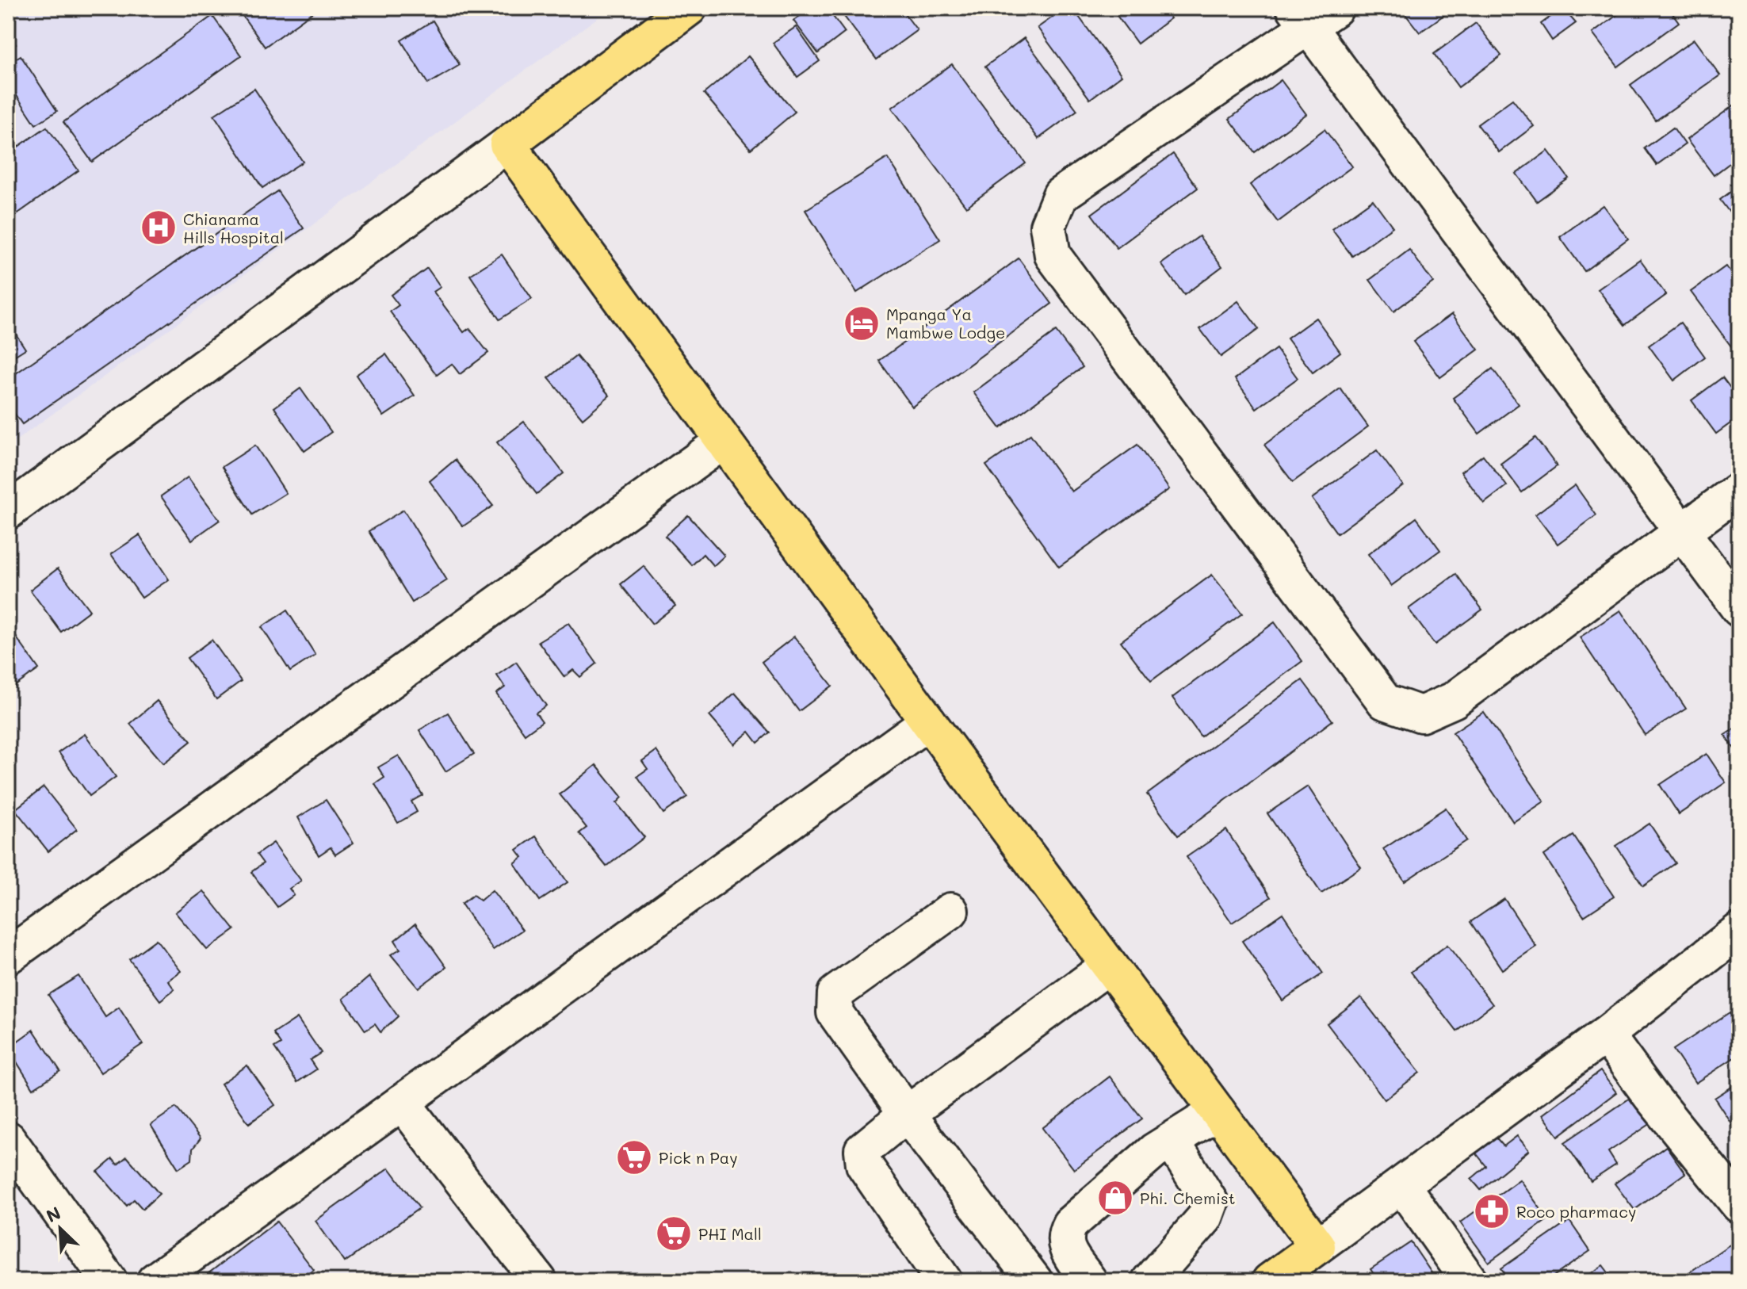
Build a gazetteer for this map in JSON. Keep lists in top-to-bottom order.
{
  "places": {
    "hospital": ["Chianama Hills Hospital"],
    "hotel": ["Mpanga Ya Mambwe Lodge"],
    "supermarket": ["Pick n Pay", "PHI Mall"],
    "shop": ["Phi. Chemist"],
    "pharmacy": ["Roco pharmacy"]
  },
  "north": "top left"
}
